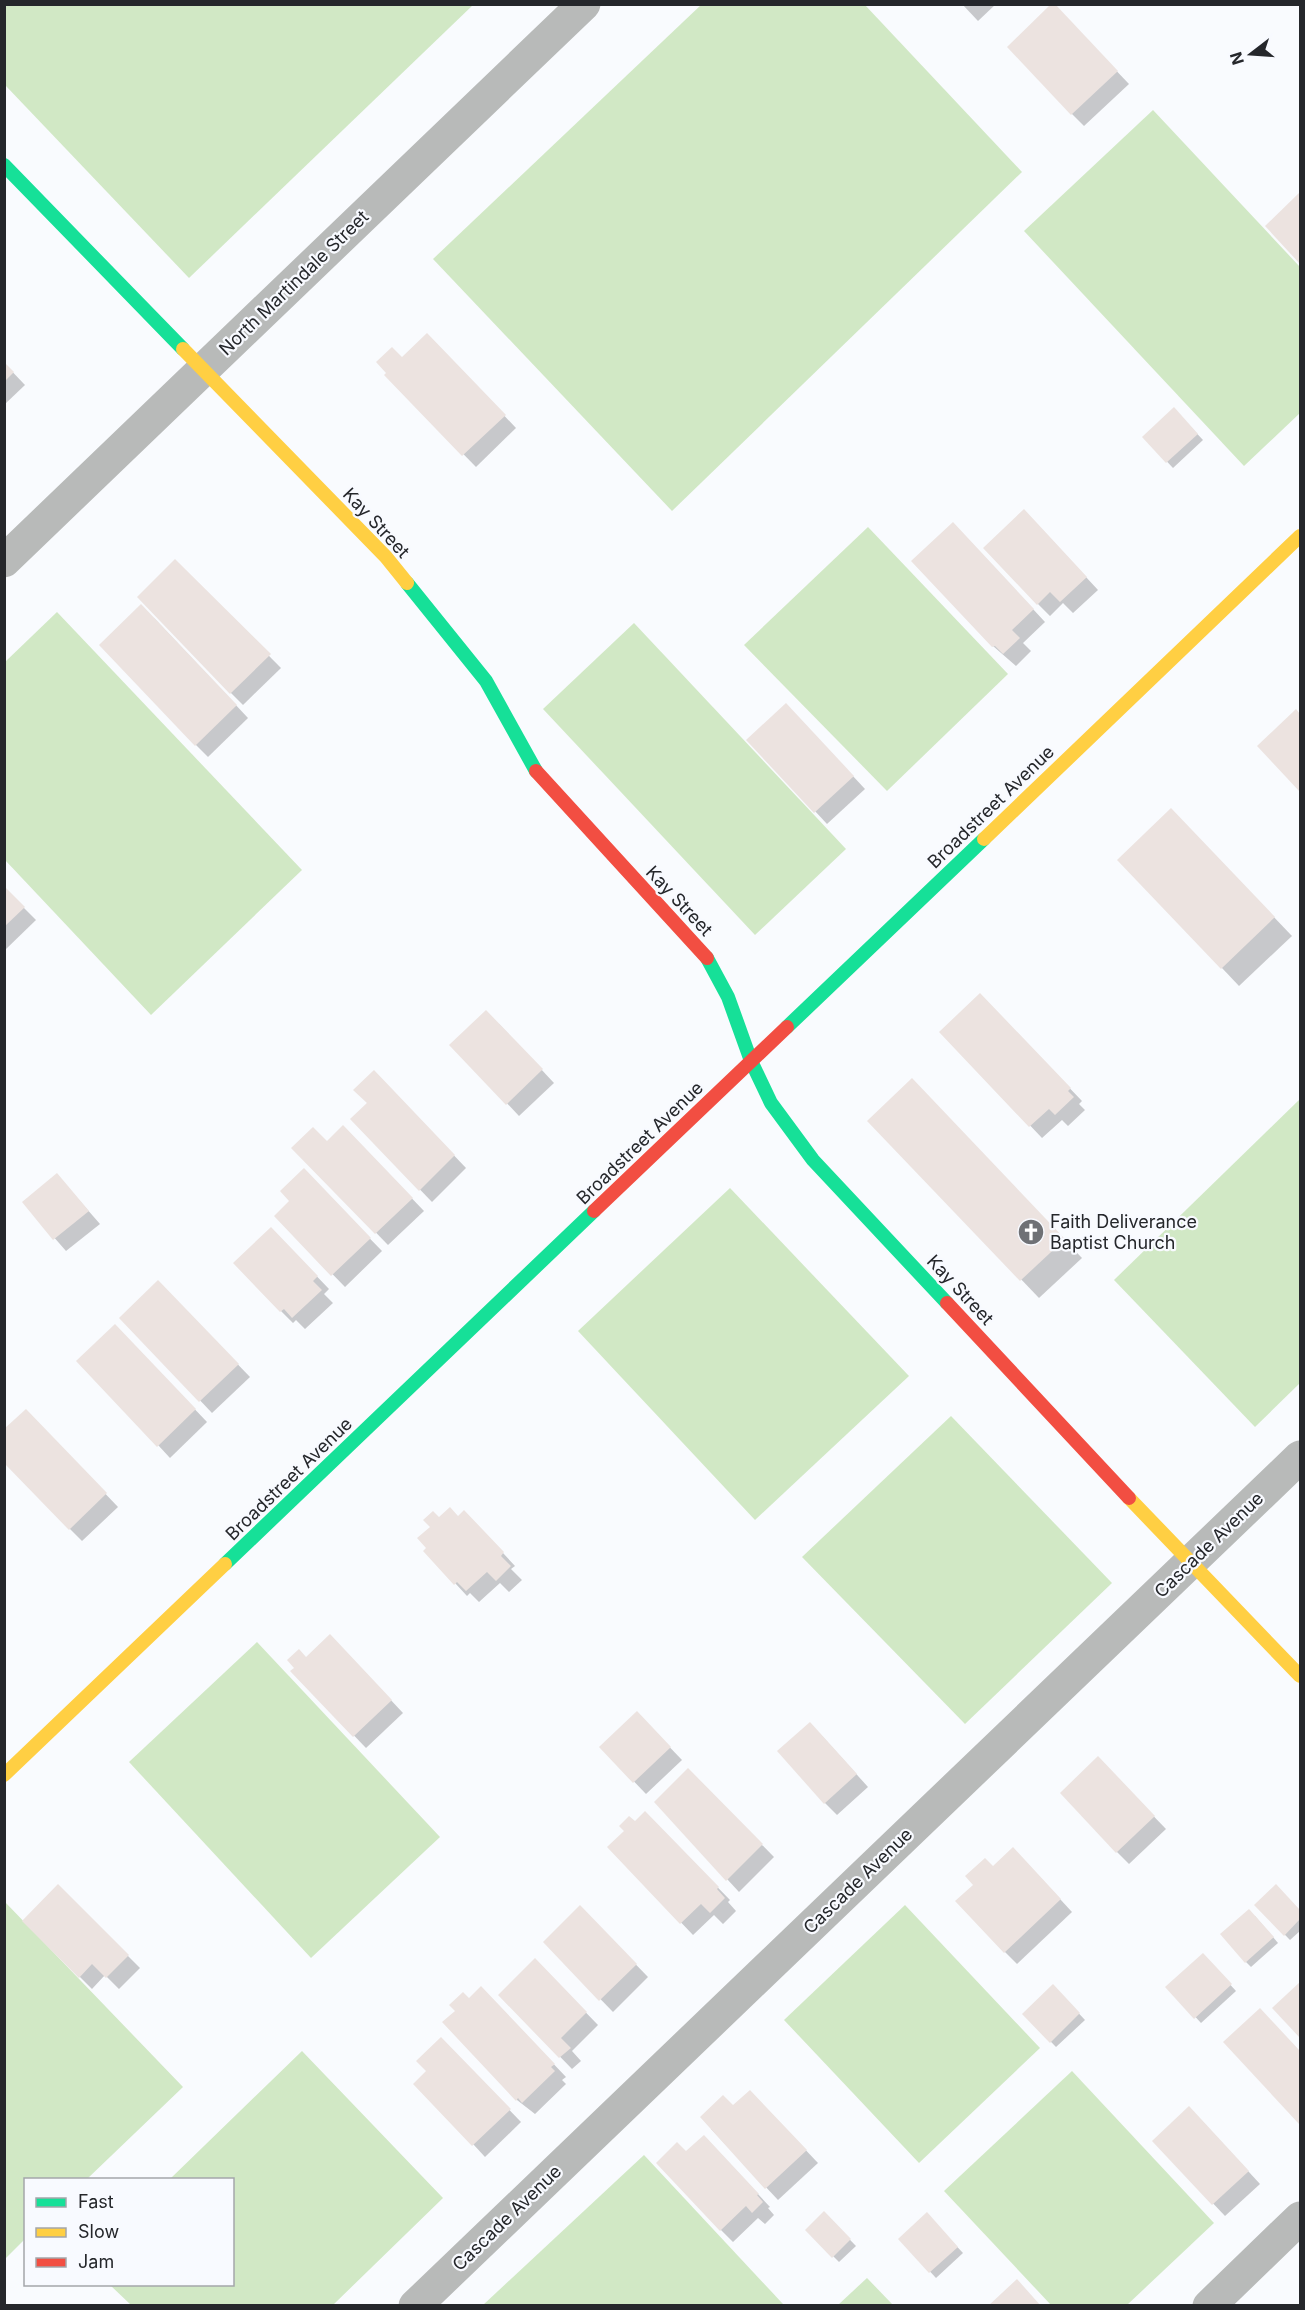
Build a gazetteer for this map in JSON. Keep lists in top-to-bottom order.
{
  "streets": {
    "street": [
      "North Martindale Street",
      "Kay Street",
      "Broadstreet Avenue",
      "Cascade Avenue"
    ]
  },
  "crossings": [
    ["North Martindale Street", "Kay Street"],
    ["Kay Street", "Broadstreet Avenue"],
    ["Kay Street", "Cascade Avenue"]
  ],
  "places": {
    "church": ["Faith Deliverance Baptist Church"]
  },
  "legend": ["Fast", "Slow", "Jam"],
  "north": "left"
}
